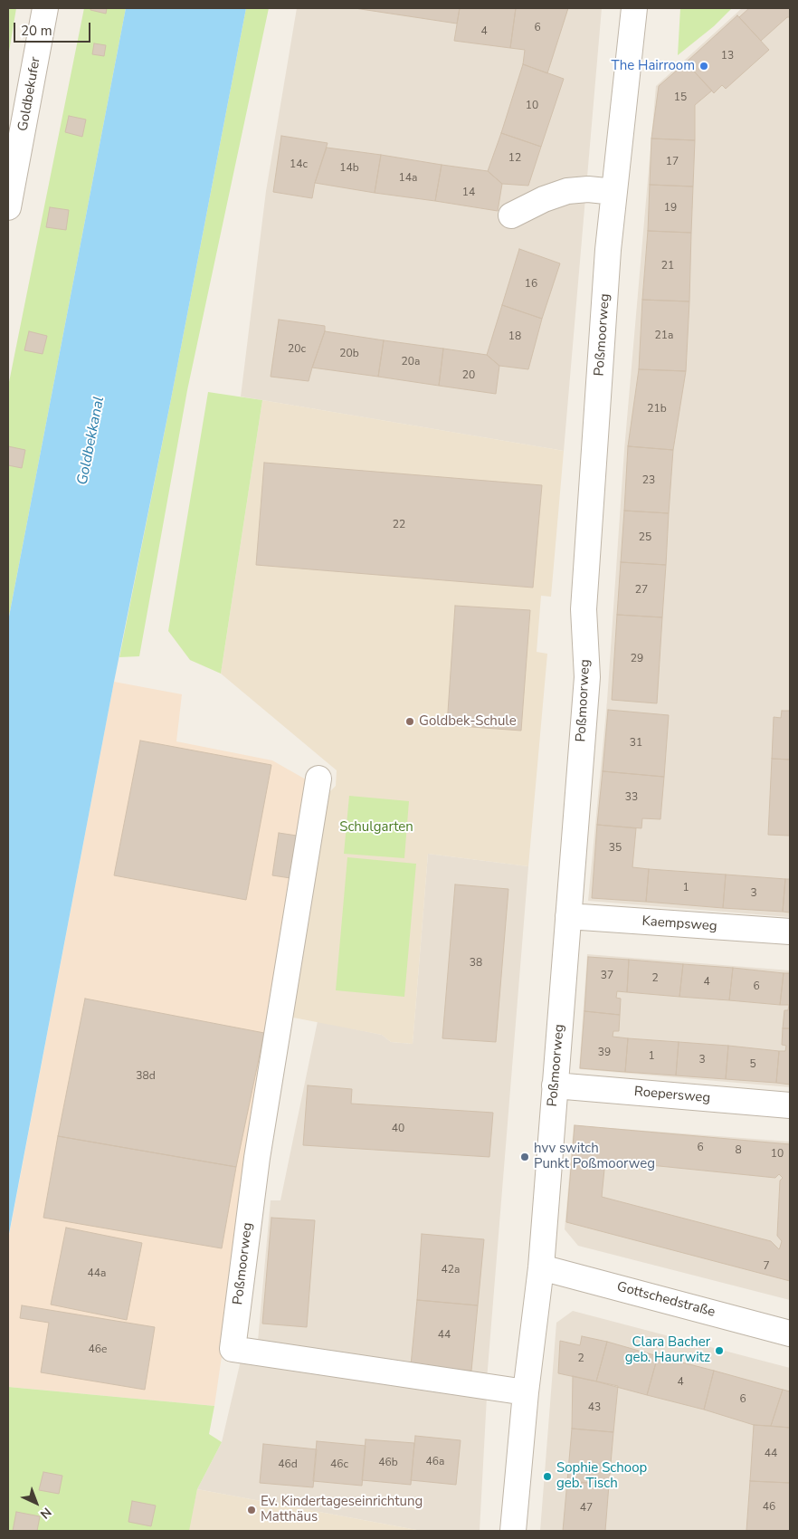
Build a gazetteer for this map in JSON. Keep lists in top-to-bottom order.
{
  "streets": {
    "street": [
      "Goldbekufer",
      "Poßmoorweg",
      "Kaempsweg",
      "Roepersweg",
      "Gottschedstraße"
    ]
  },
  "crossings": [
    ["Poßmoorweg", "Kaempsweg"],
    ["Poßmoorweg", "Roepersweg"],
    ["Poßmoorweg", "Gottschedstraße"]
  ],
  "water": ["Goldbekkanal"],
  "parks": ["Schulgarten"],
  "places": [
    "The Hairroom",
    "Goldbek-Schule",
    "hvv switch Punkt Poßmoorweg",
    "Clara Bacher geb. Haurwitz",
    "Sophie Schoop geb. Tisch",
    "Ev. Kindertageseinrichtung Matthäus"
  ],
  "house_numbers": [
    "6",
    "4",
    "13",
    "15",
    "10",
    "12",
    "17",
    "14c",
    "14b",
    "14a",
    "14",
    "19",
    "21",
    "16",
    "21a",
    "18",
    "20c",
    "20b",
    "20a",
    "20",
    "21b",
    "23",
    "22",
    "25",
    "27",
    "29",
    "31",
    "33",
    "35",
    "1",
    "3",
    "38",
    "37",
    "2",
    "4",
    "6",
    "39",
    "1",
    "3",
    "5",
    "38d",
    "40",
    "6",
    "8",
    "10",
    "7",
    "42a",
    "44a",
    "44",
    "46e",
    "2",
    "4",
    "6",
    "43",
    "44",
    "46a",
    "46b",
    "46d",
    "46c",
    "46",
    "47"
  ],
  "scale_bar": "20 m",
  "north": "bottom right"
}
